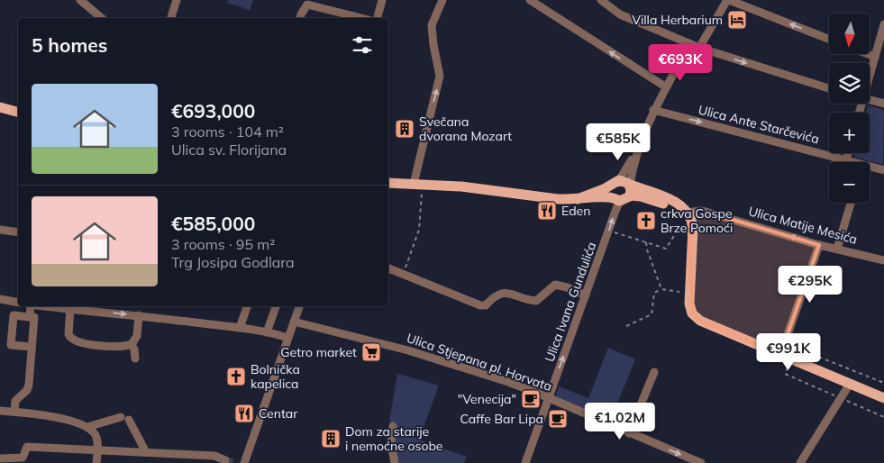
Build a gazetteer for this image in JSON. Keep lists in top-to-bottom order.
{
  "streets": {
    "street": [
      "Ulica Ante Starčevića",
      "Ulica Matije Mesića",
      "Ulica Ivana Gundulića",
      "Ulica Stjepana pl. Horvata"
    ]
  },
  "crossings": [
    ["Ulica Ivana Gundulića", "Ulica Stjepana pl. Horvata"]
  ],
  "one_way": ["Ulica Matije Mesića", "Ulica Ivana Gundulića"],
  "places": {
    "hotel": ["Villa Herbarium"],
    "building": ["Svečana dvorana Mozart", "Dom za starije i nemoćne osobe"],
    "restaurant": ["Eden", "Centar"],
    "church": ["crkva Gospe Brze Pomoći", "Bolnička kapelica"],
    "supermarket": ["Getro market"],
    "cafe": ["\"Venecija\"", "Caffe Bar Lipa"]
  },
  "north": "bottom",
  "page": {
    "map_buttons": ["+", "−"],
    "heading": "5 homes",
    "price": [
      "€693K",
      "€585K",
      "€295K",
      "€991K",
      "€1.02M"
    ],
    "list": [
      {
        "name": "€693,000",
        "note": "3 rooms · 104 m² · Ulica sv. Florijana"
      },
      {
        "name": "€585,000",
        "note": "3 rooms · 95 m² · Trg Josipa Godlara"
      }
    ]
  }
}
